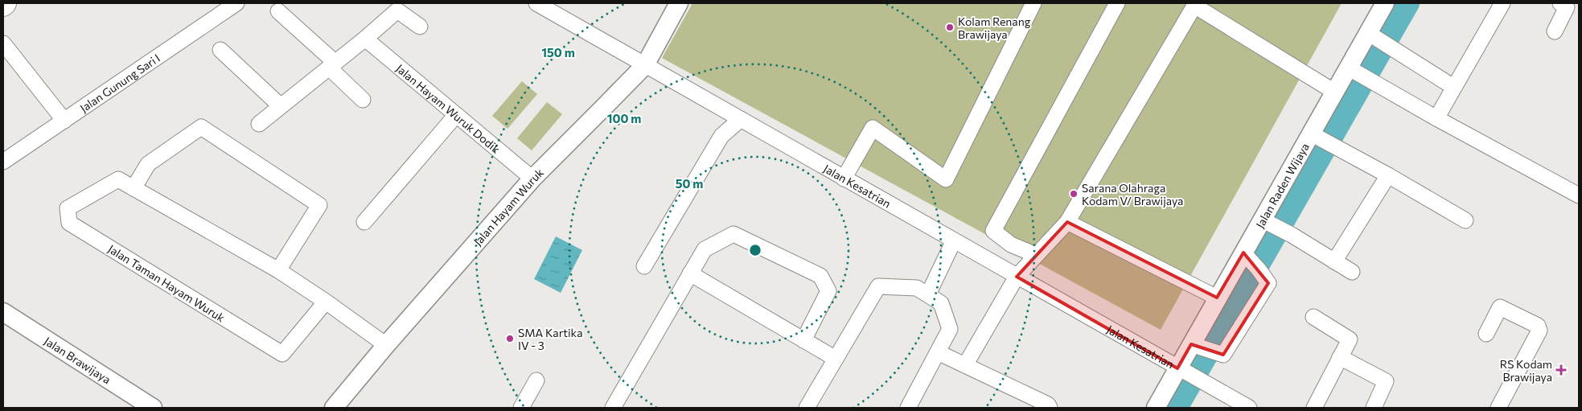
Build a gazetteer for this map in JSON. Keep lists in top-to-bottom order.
{
  "streets": {
    "street": [
      "Jalan Gunung Sari I",
      "Jalan Hayam Wuruk Dodik",
      "Jalan Kesatrian",
      "Jalan Raden Wijaya",
      "Jalan Hayam Wuruk",
      "Jalan Taman Hayam Wuruk",
      "Jalan Brawijaya"
    ]
  },
  "crossings": [
    ["Jalan Hayam Wuruk Dodik", "Jalan Hayam Wuruk"],
    ["Jalan Kesatrian", "Jalan Raden Wijaya"],
    ["Jalan Kesatrian", "Jalan Hayam Wuruk"],
    ["Jalan Hayam Wuruk", "Jalan Taman Hayam Wuruk"]
  ],
  "places": {
    "other": ["Kolam Renang Brawijaya", "Sarana Olahraga Kodam V/ Brawijaya", "SMA Kartika IV - 3"],
    "health": ["RS Kodam Brawijaya"]
  },
  "rings": ["150 m", "100 m", "50 m"]
}
